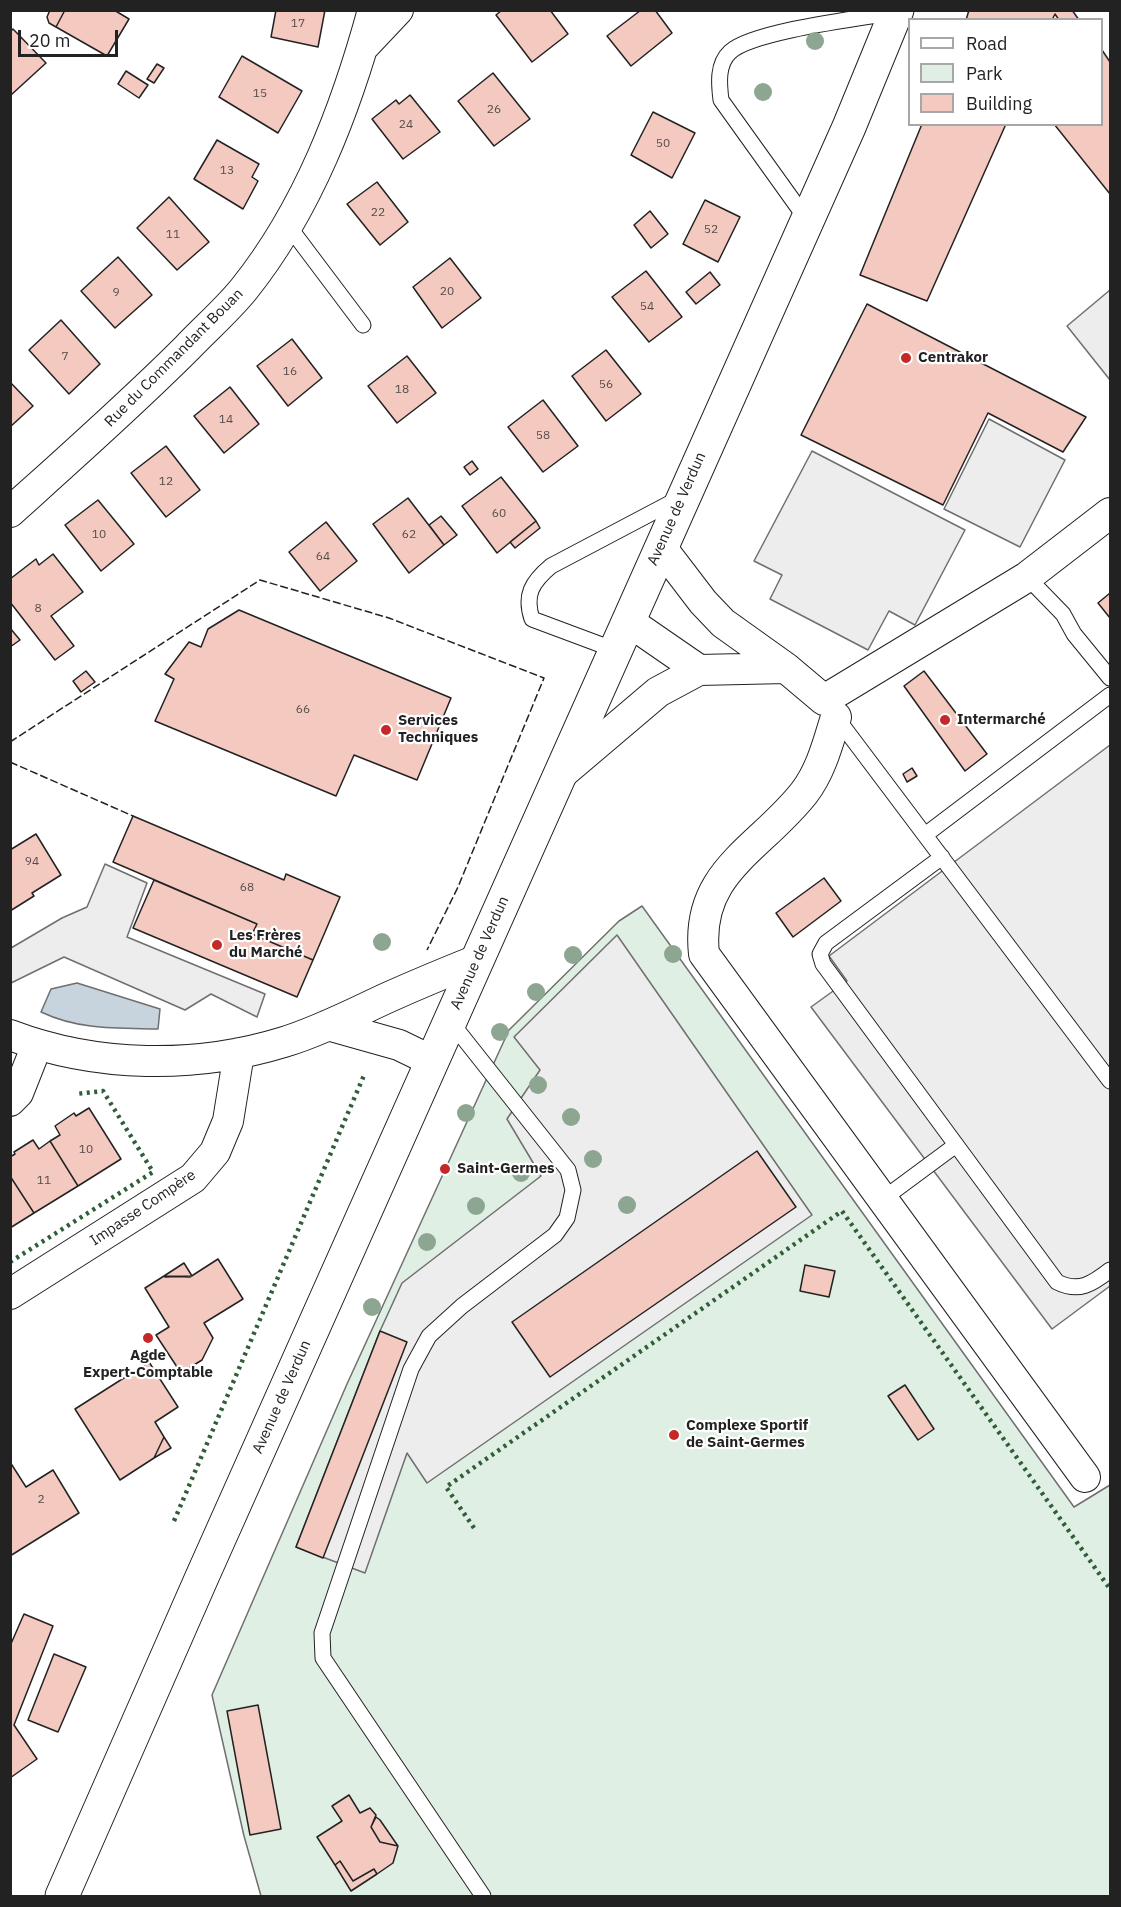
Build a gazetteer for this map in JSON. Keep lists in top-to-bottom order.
{
  "streets": {
    "main road": ["Avenue de Verdun"],
    "street": ["Rue du Commandant Bouan", "Impasse Compère"]
  },
  "places": [
    "Centrakor",
    "Intermarché",
    "Services Techniques",
    "Les Frères du Marché",
    "Saint-Germes",
    "Agde Expert-Comptable",
    "Complexe Sportif de Saint-Germes"
  ],
  "house_numbers": [
    "17",
    "15",
    "26",
    "24",
    "50",
    "13",
    "22",
    "52",
    "11",
    "20",
    "9",
    "54",
    "7",
    "16",
    "56",
    "18",
    "14",
    "58",
    "12",
    "60",
    "10",
    "62",
    "64",
    "8",
    "66",
    "94",
    "68",
    "10",
    "11",
    "2"
  ],
  "legend": ["Road", "Park", "Building"],
  "scale_bar": "20 m"
}
